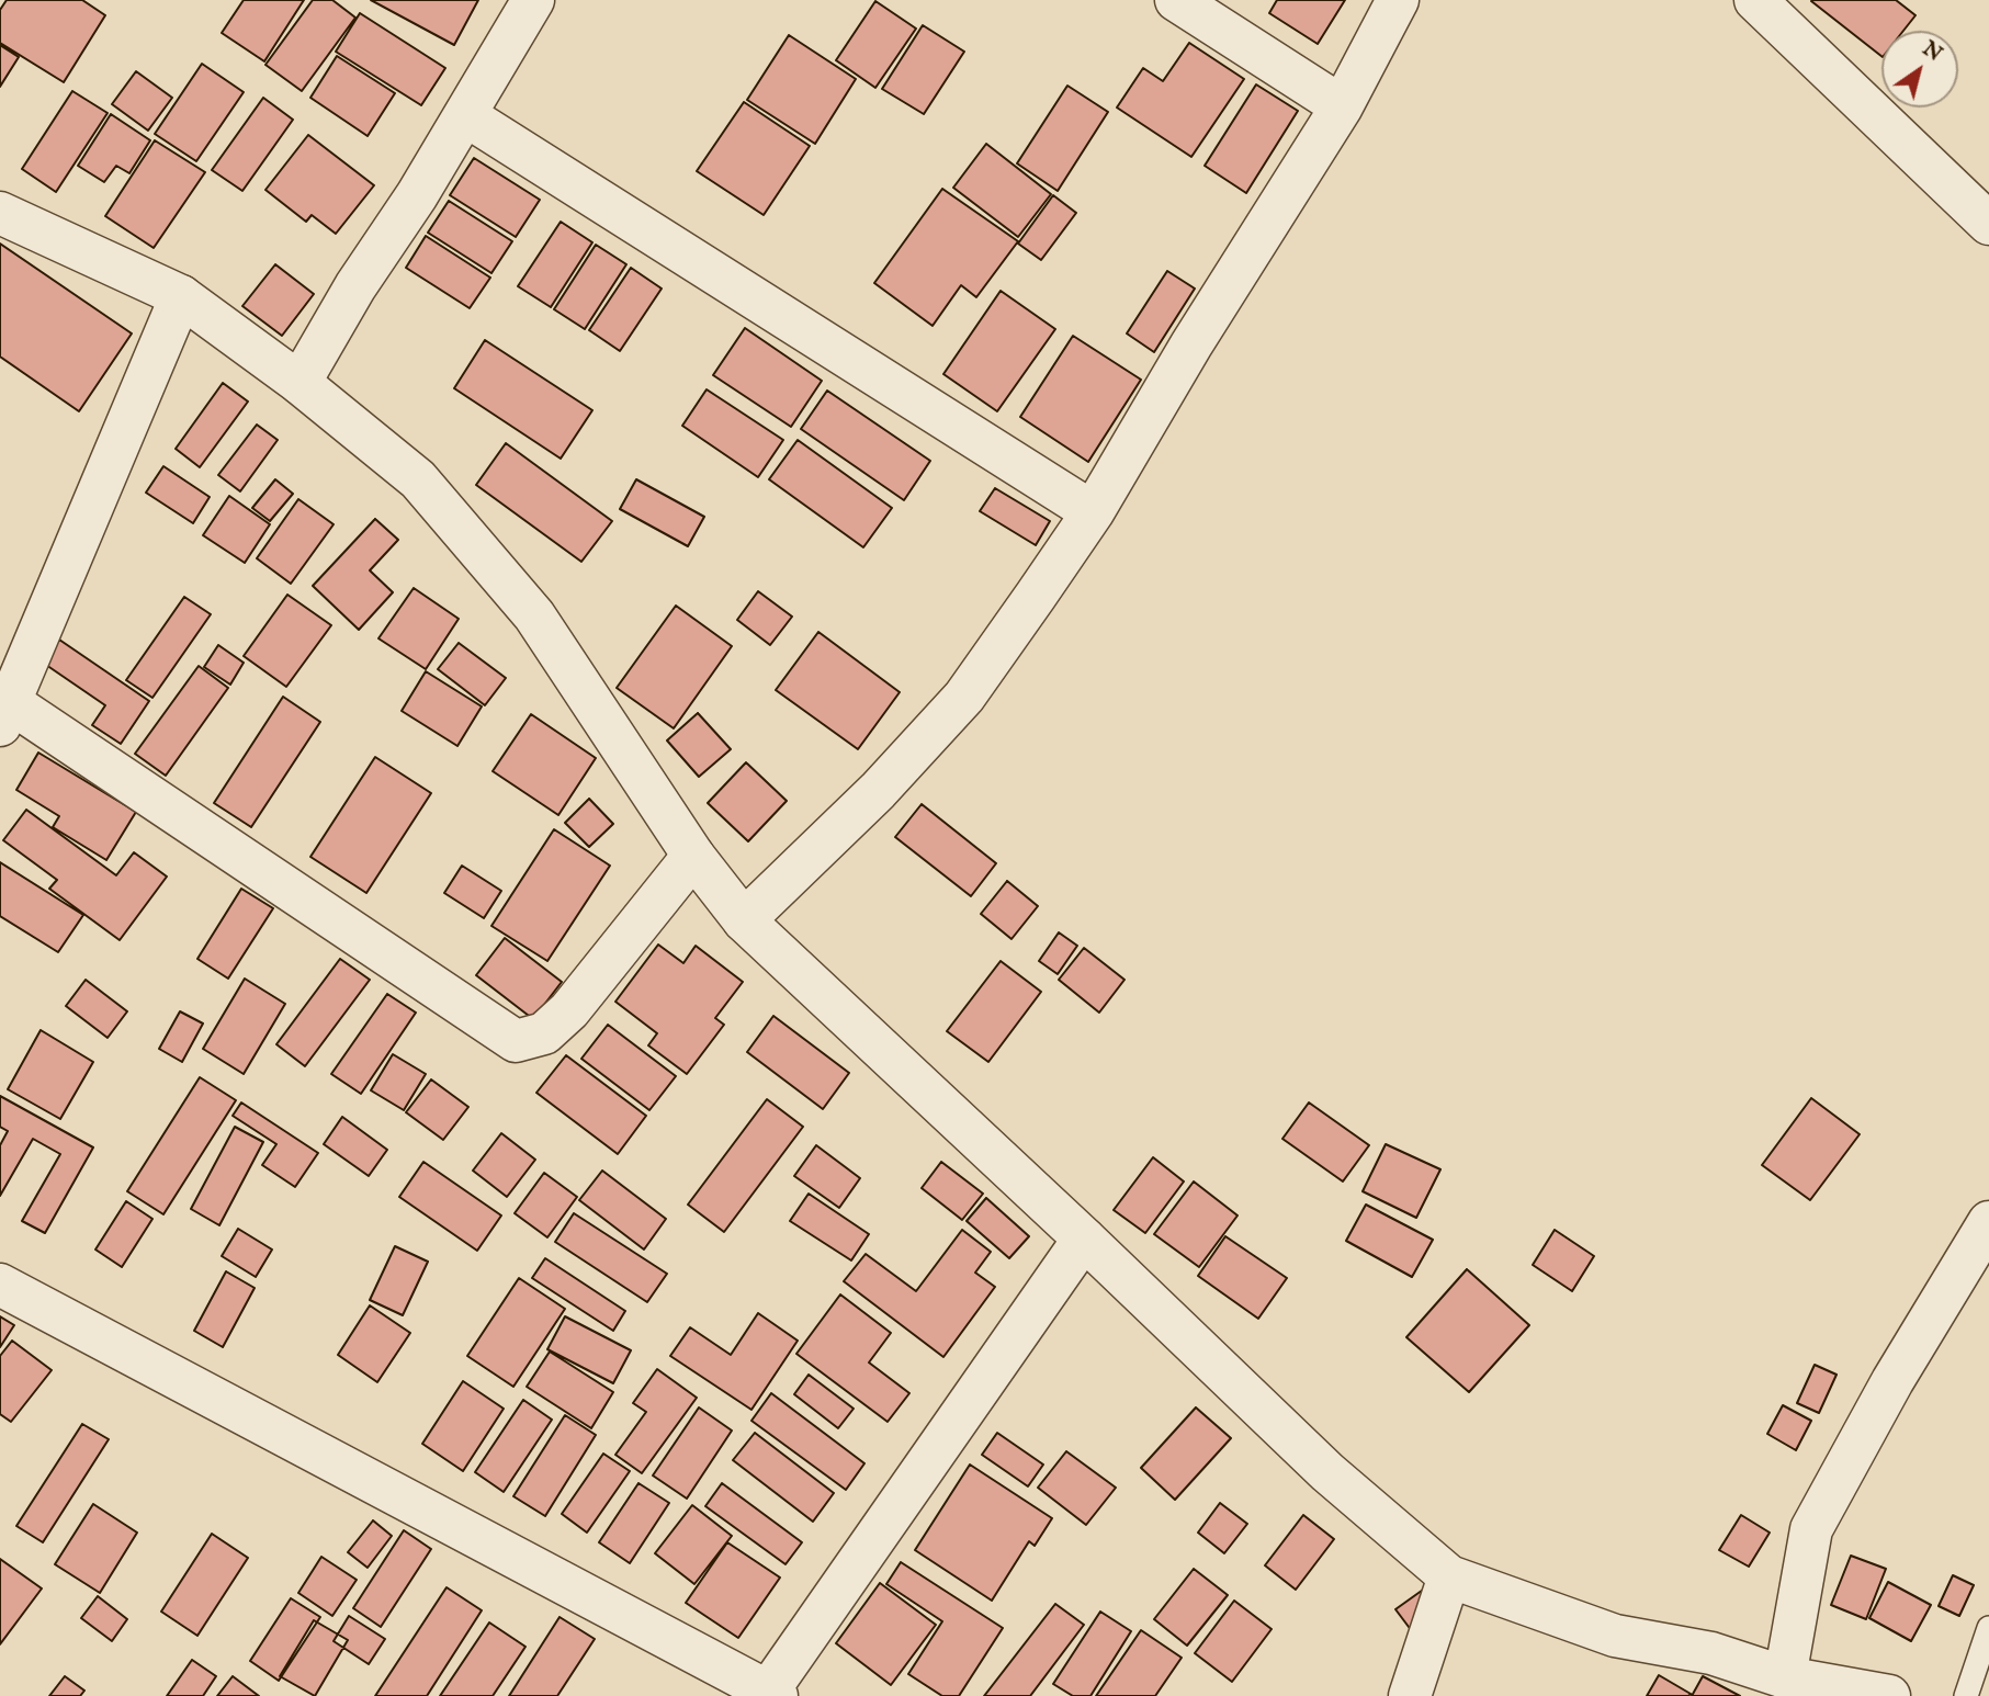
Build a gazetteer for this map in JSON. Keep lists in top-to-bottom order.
{
  "north": "top right"
}
